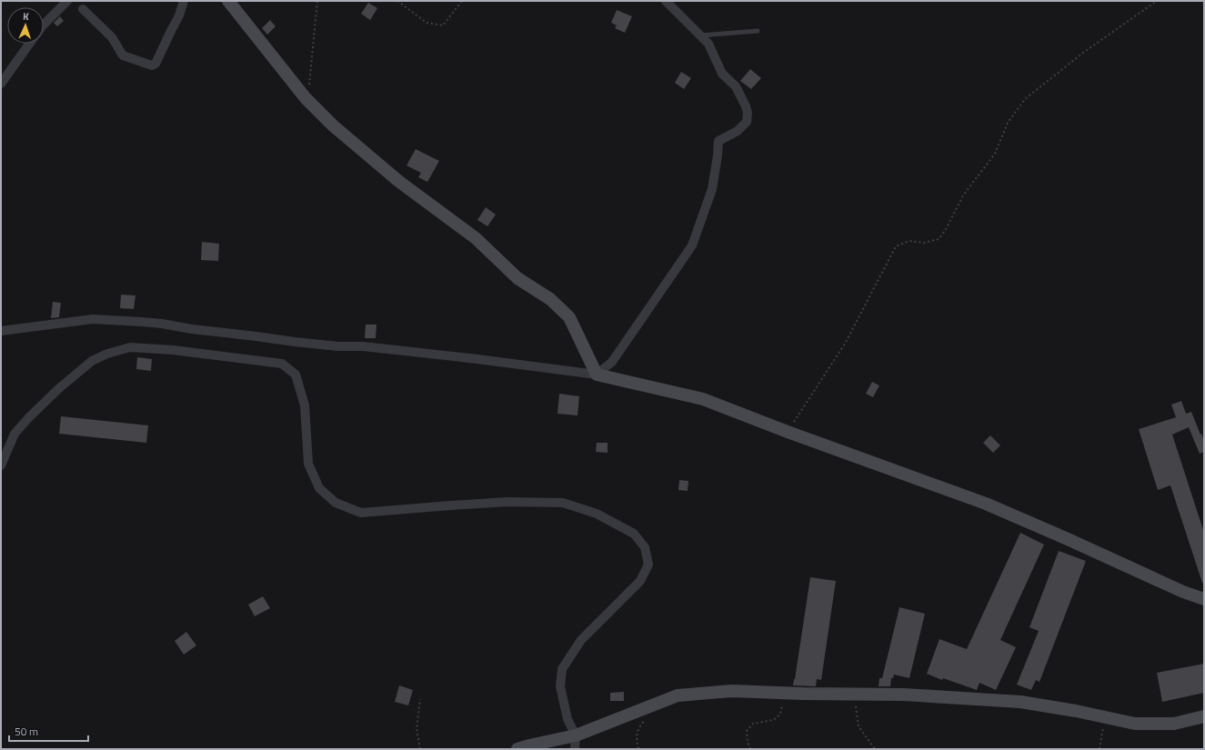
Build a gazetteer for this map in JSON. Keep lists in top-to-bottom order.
{
  "scale_bar": "50 m",
  "north": "top"
}
